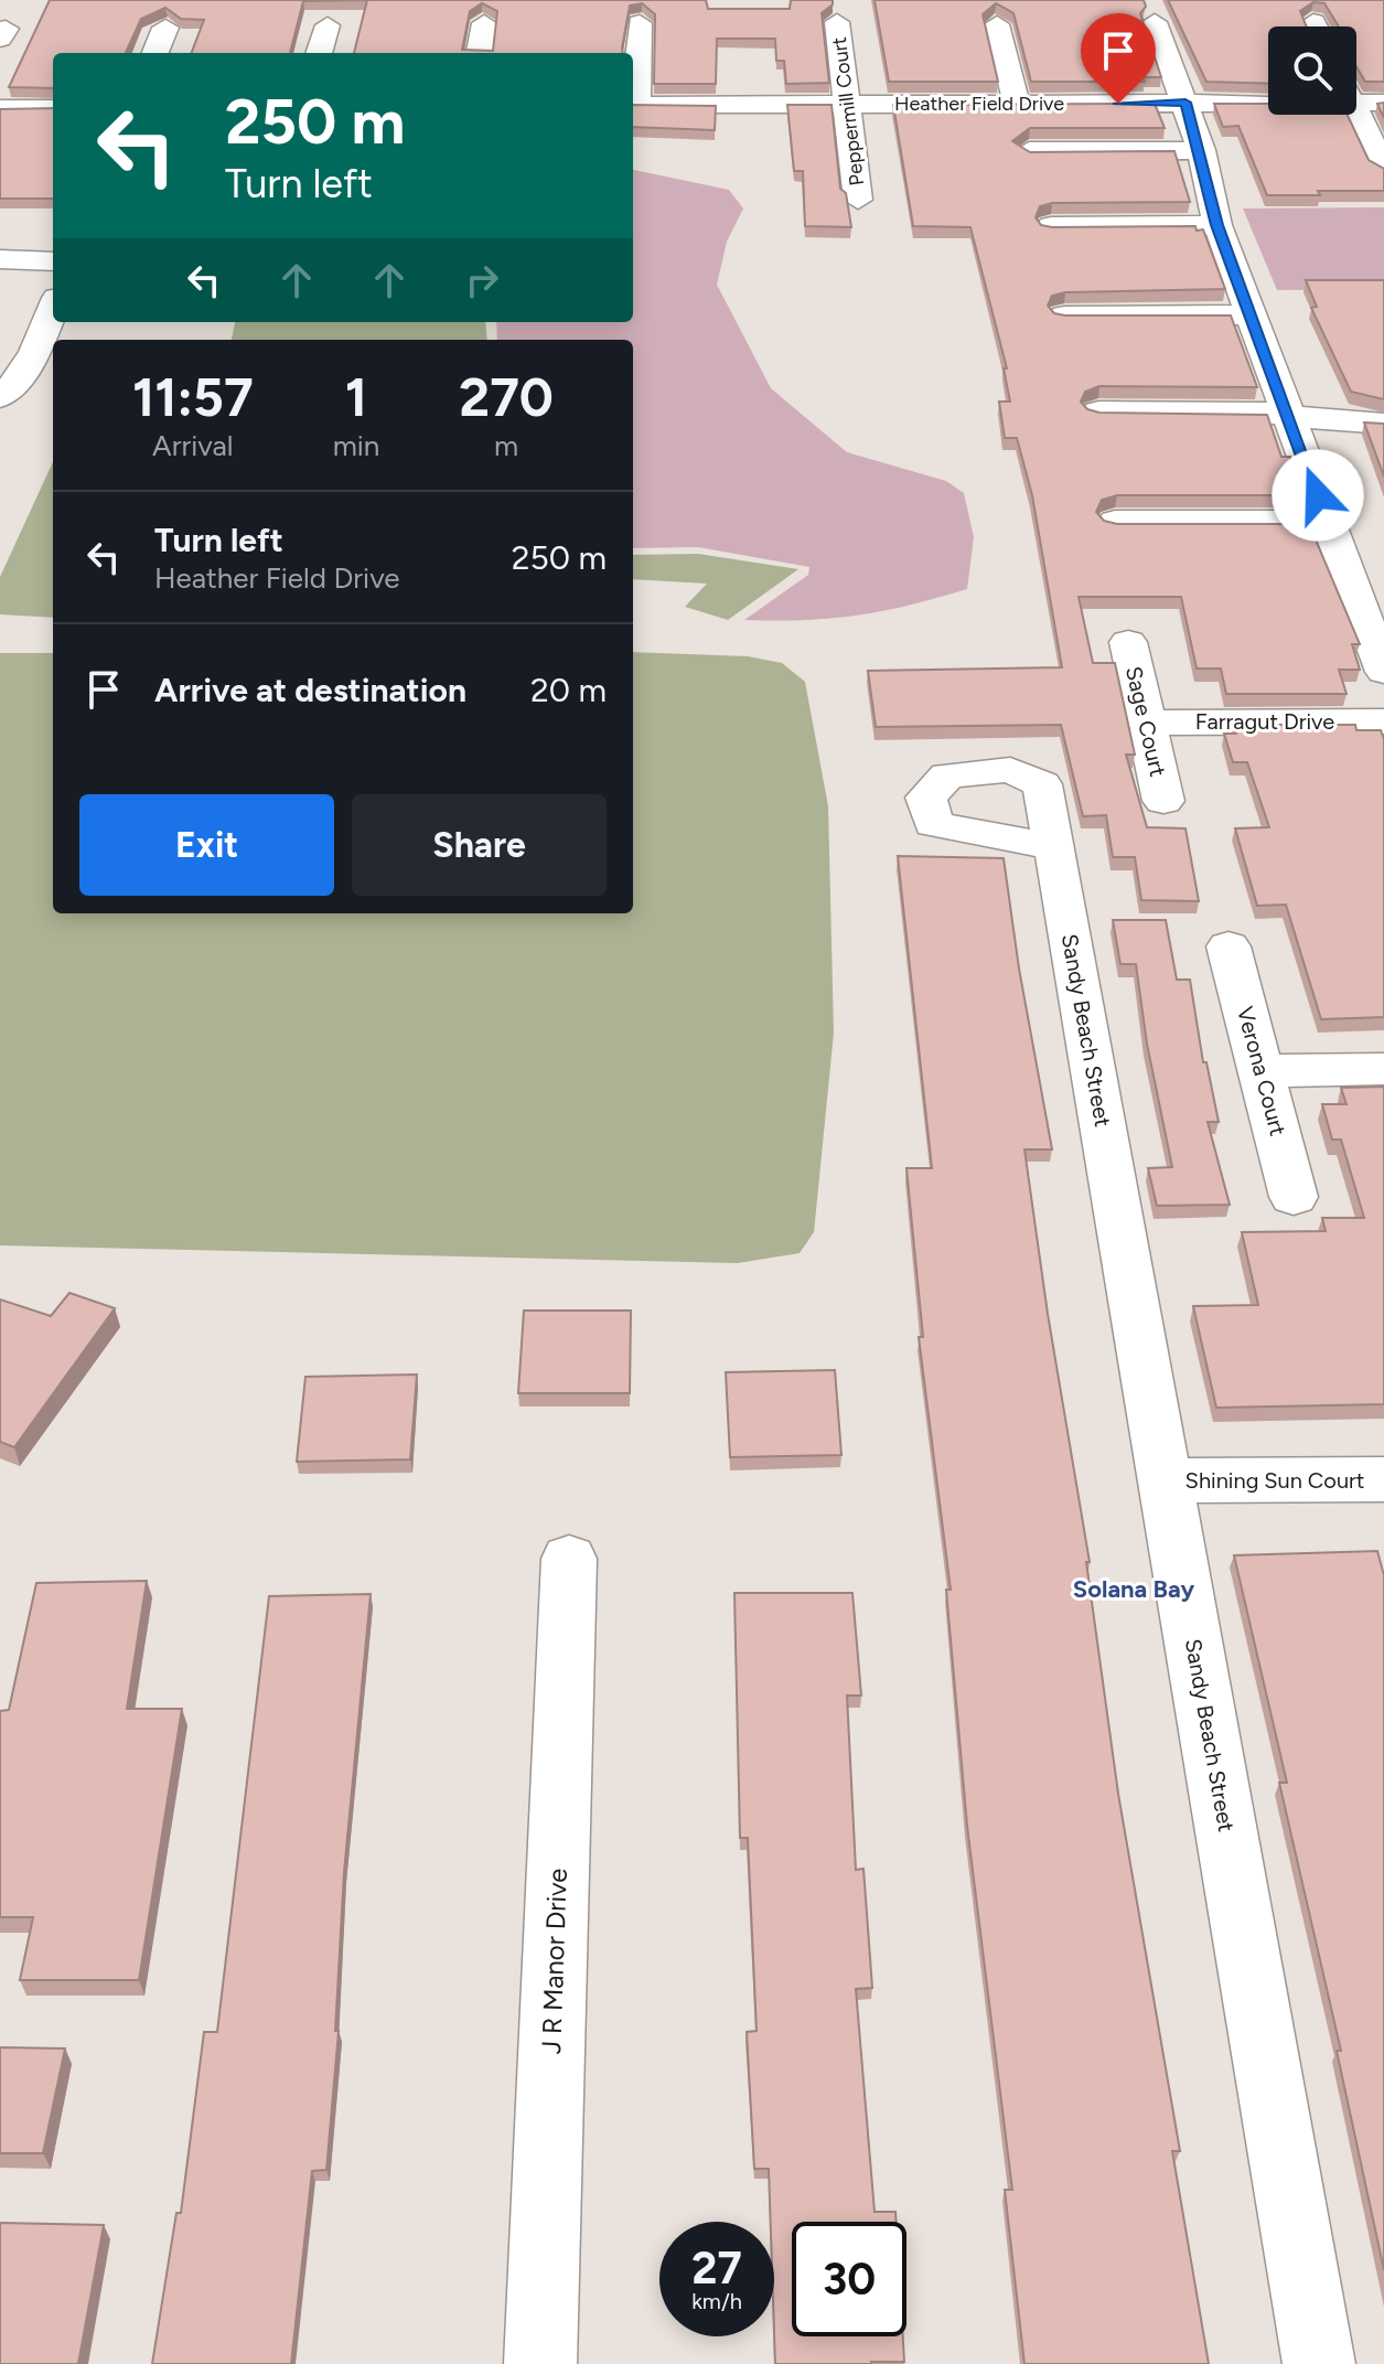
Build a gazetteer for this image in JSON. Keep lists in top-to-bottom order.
{
  "streets": {
    "street": [
      "Heather Field Drive",
      "Peppermill Court",
      "Sage Court",
      "Farragut Drive",
      "Sandy Beach Street",
      "Verona Court",
      "Shining Sun Court",
      "J R Manor Drive"
    ]
  },
  "crossings": [
    ["Heather Field Drive", "Peppermill Court"],
    ["Sage Court", "Farragut Drive"],
    ["Sandy Beach Street", "Shining Sun Court"]
  ],
  "districts": ["Solana Bay"],
  "page": {
    "turn": ["250 m", "Turn left"],
    "eta": [
      "11:57",
      "Arrival",
      "1",
      "min",
      "270",
      "m"
    ],
    "list": [
      {
        "name": "Turn left",
        "note": "Heather Field Drive",
        "value": "250 m"
      },
      {
        "name": "Arrive at destination",
        "value": "20 m"
      }
    ],
    "buttons": ["Exit", "Share"],
    "speed": "27 km/h",
    "limit": "30"
  }
}
